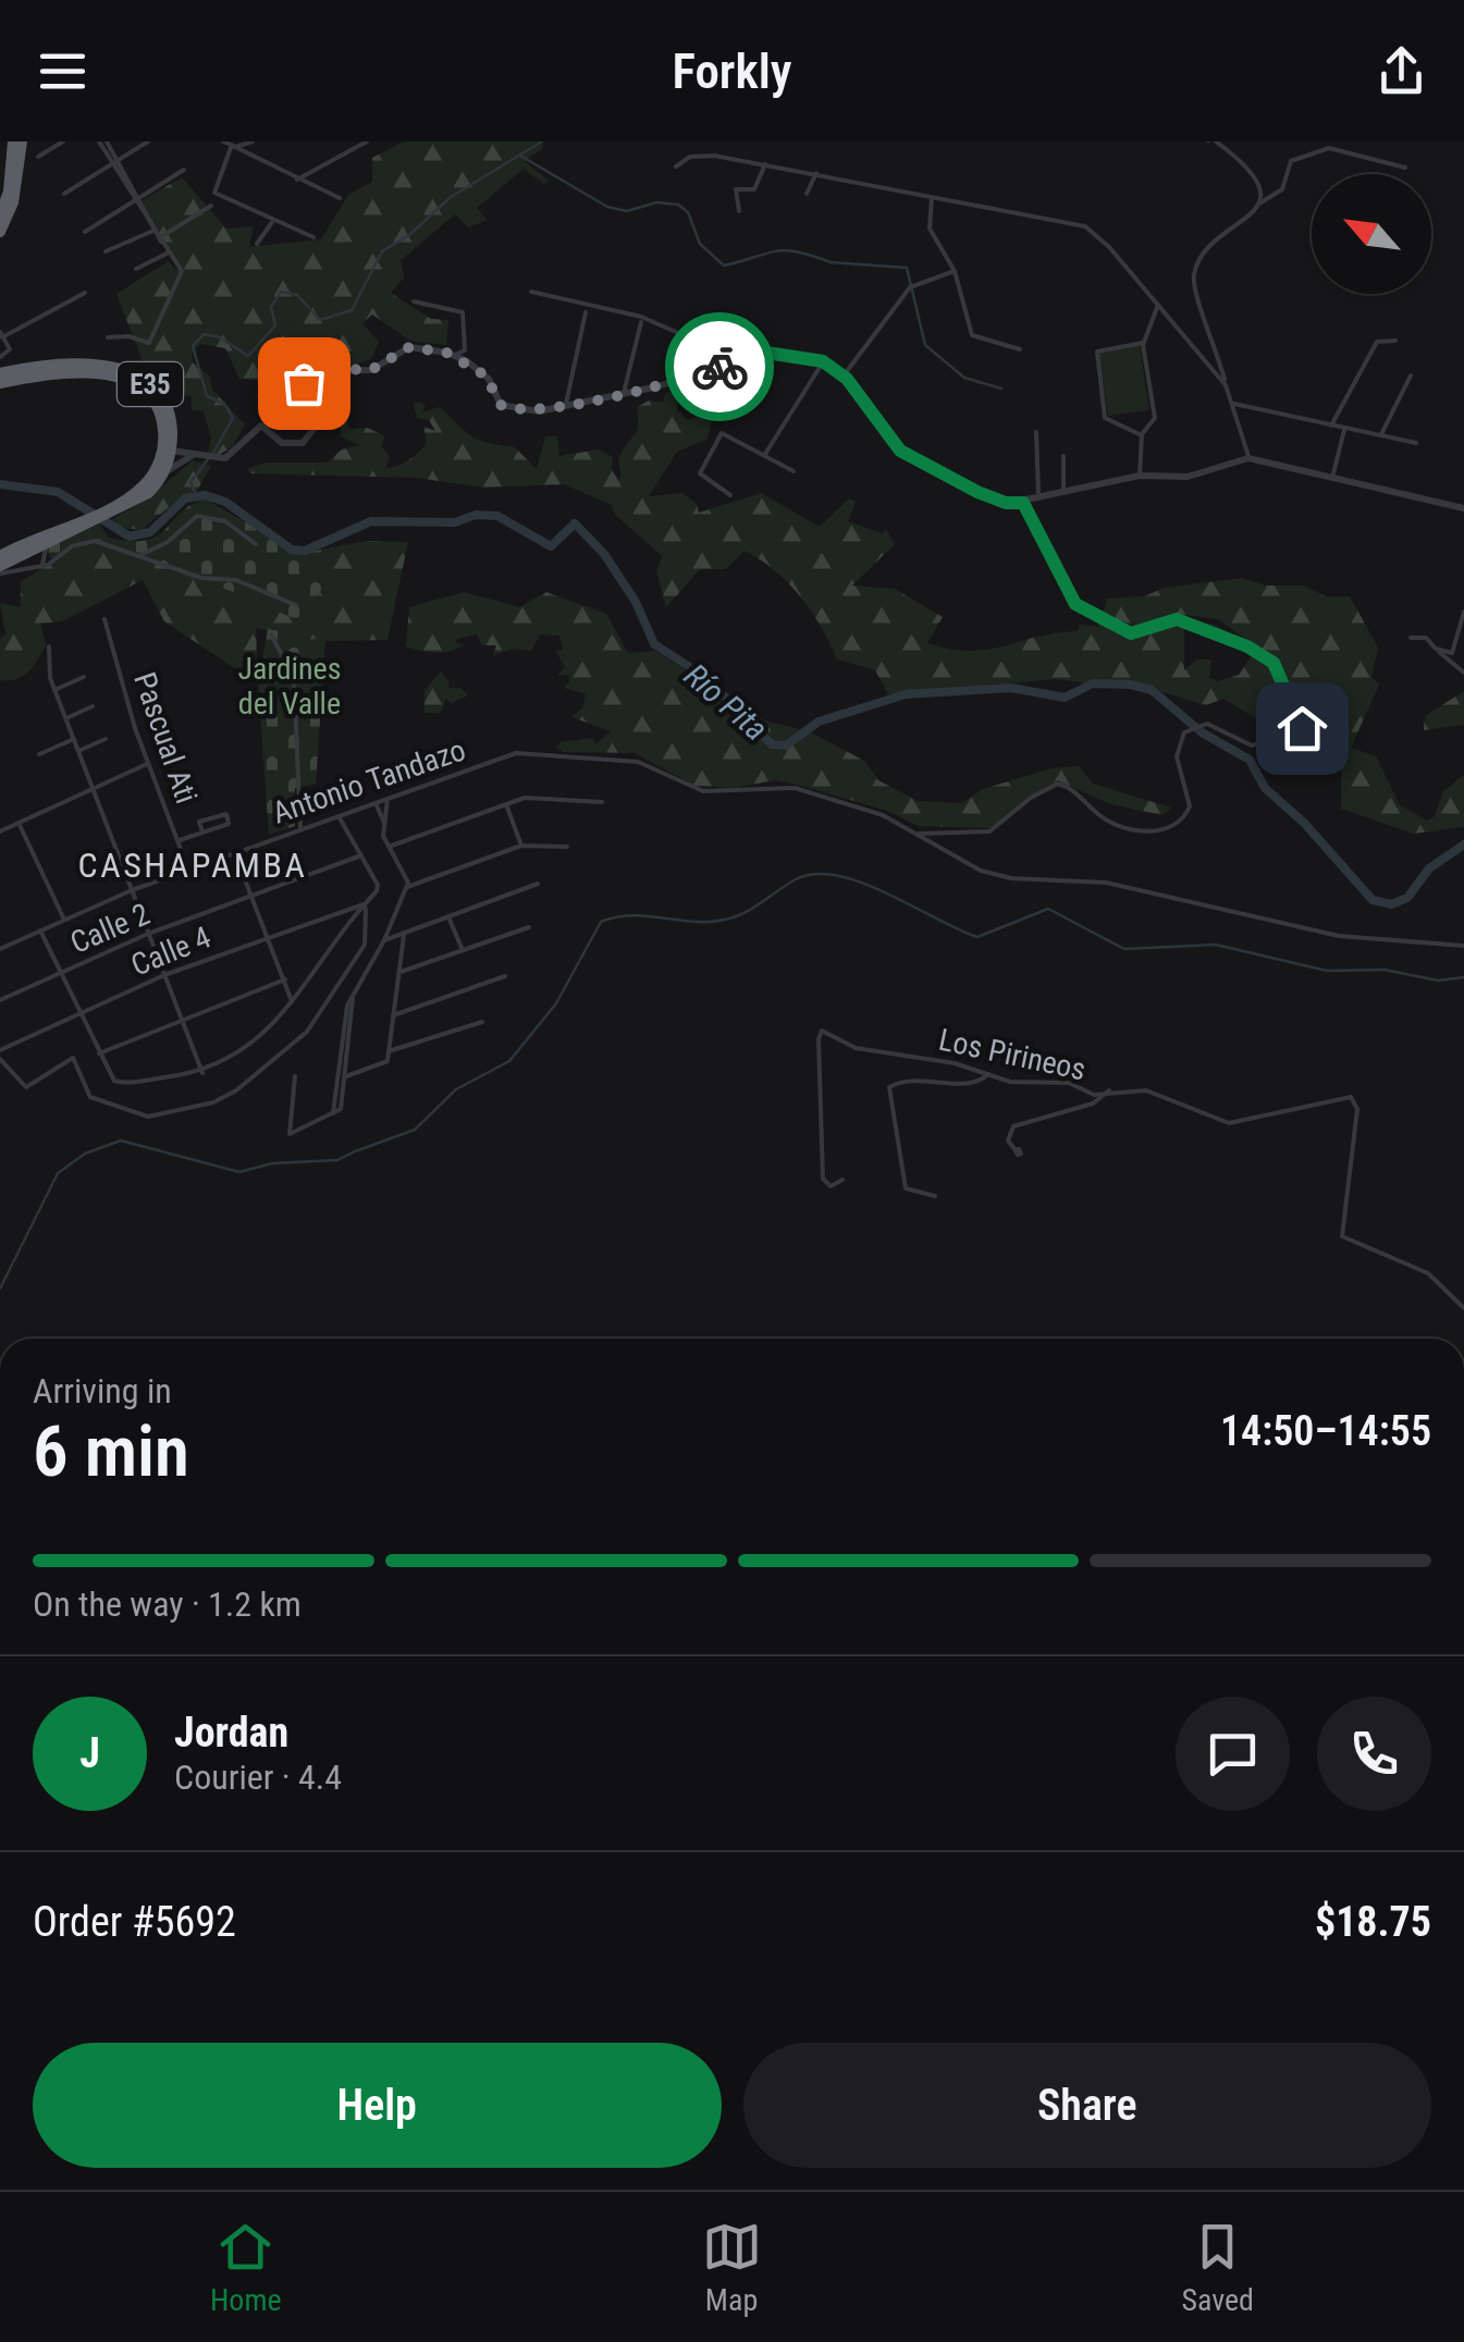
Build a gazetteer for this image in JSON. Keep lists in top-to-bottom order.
{
  "streets": {
    "highway": ["E35"],
    "street": [
      "Pascual Ati",
      "Antonio Tandazo",
      "Calle 2",
      "Calle 4",
      "Los Pirineos"
    ]
  },
  "crossings": [
    ["Pascual Ati", "Antonio Tandazo"]
  ],
  "districts": ["CASHAPAMBA"],
  "water": ["Río Pita"],
  "parks": ["Jardines del Valle"],
  "north": "top left",
  "page": {
    "header": "Forkly",
    "heading": ["6 min", "Arriving in", "14:50–14:55"],
    "panel": [
      "Jordan",
      "Courier · 4.4",
      "Order #5692",
      "$18.75"
    ],
    "bar": "On the way · 1.2 km",
    "round": "J",
    "buttons": ["Help", "Share"],
    "tabs": ["Home", "Map", "Saved"]
  }
}
